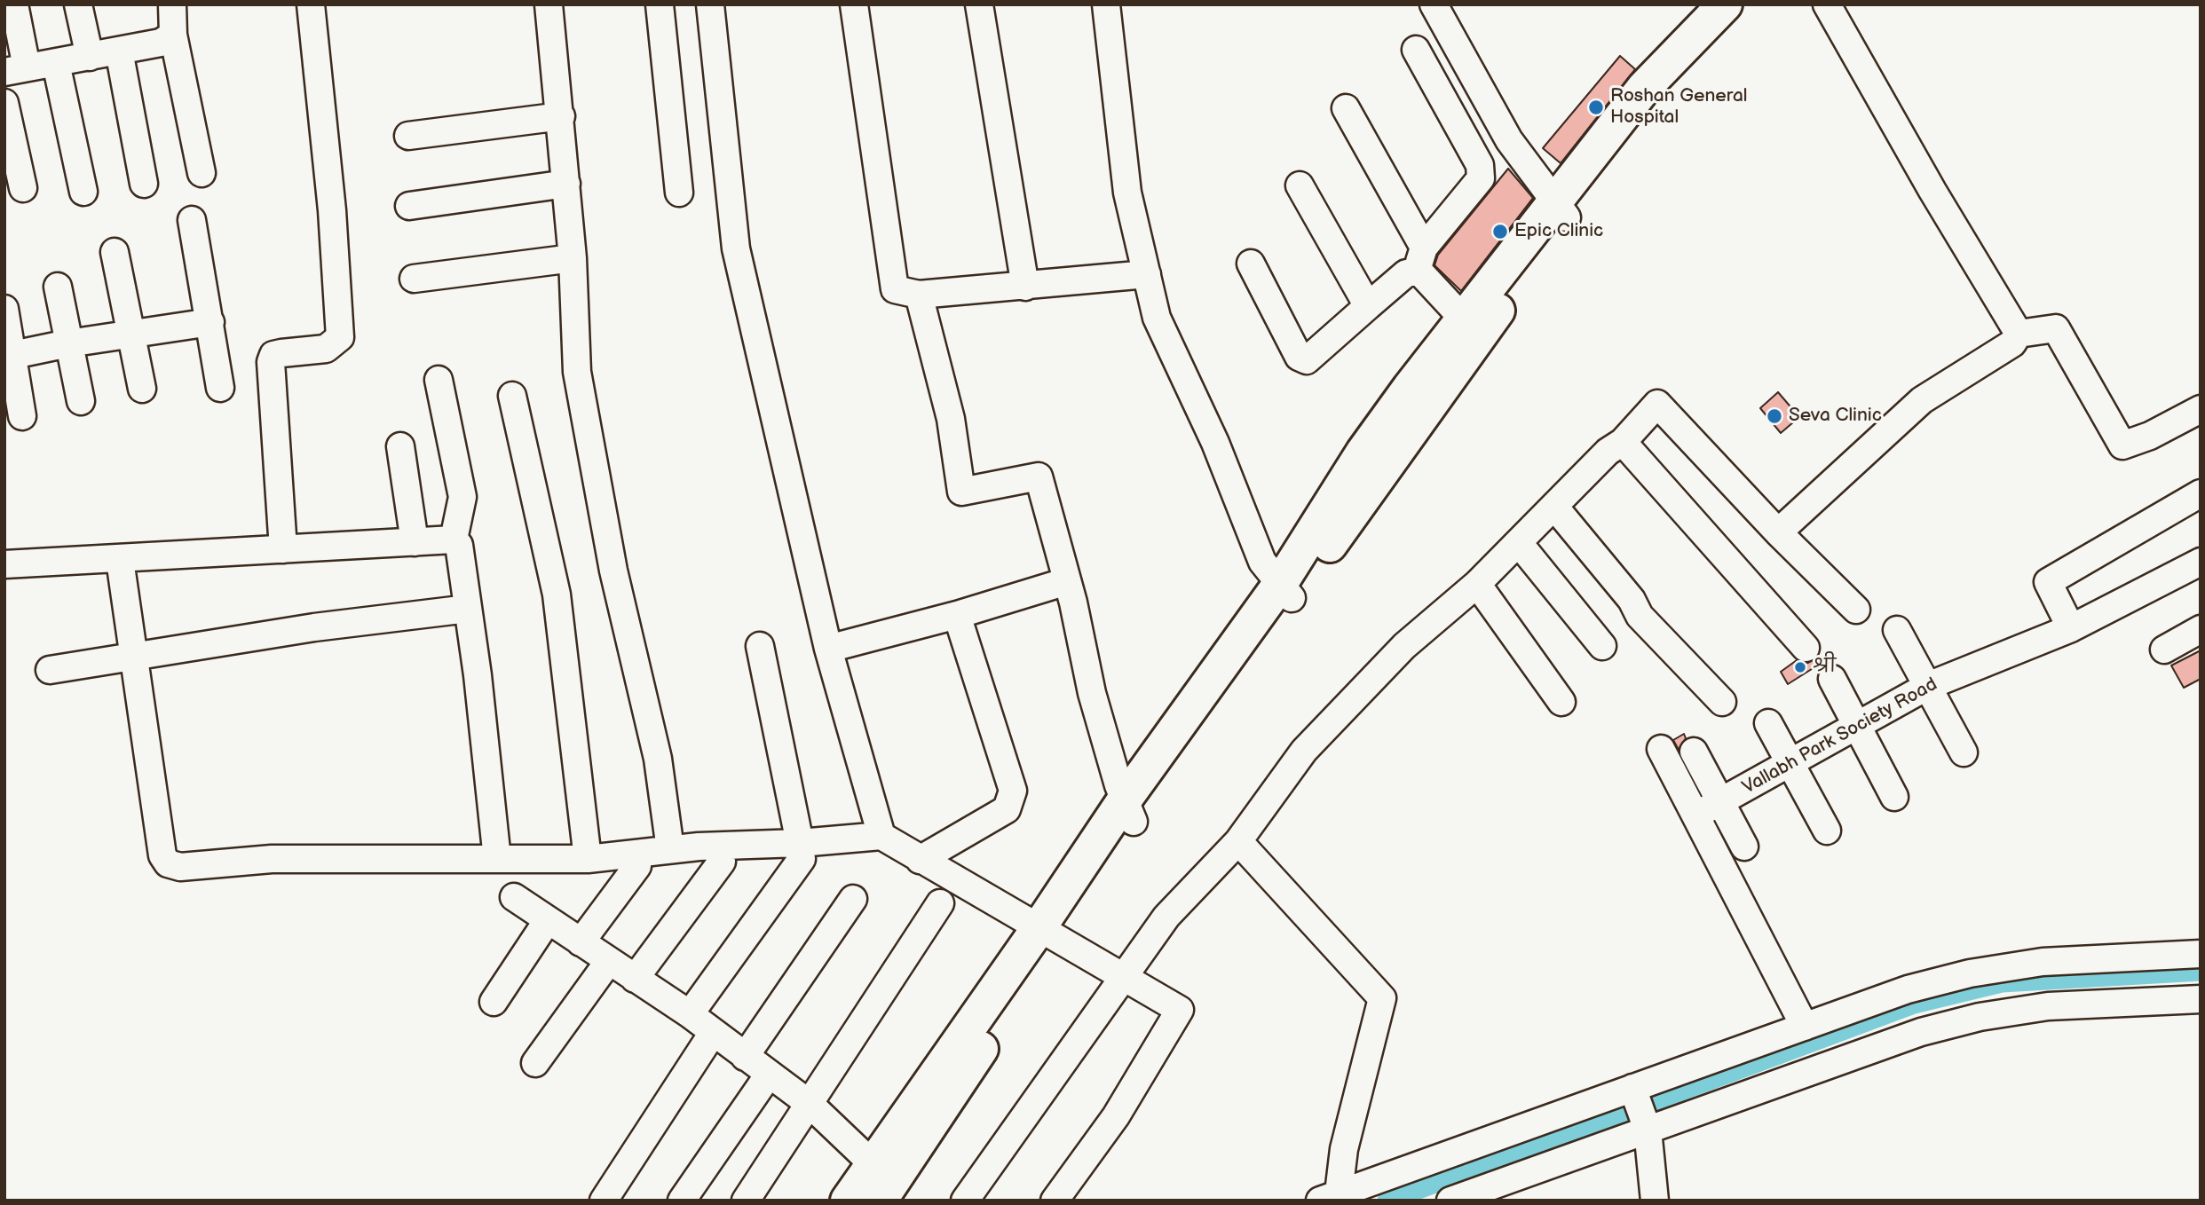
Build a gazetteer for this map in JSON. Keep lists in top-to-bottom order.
{
  "streets": {
    "street": ["Vallabh Park Society Road"]
  },
  "places": [
    "Roshan General Hospital",
    "Epic Clinic",
    "Seva Clinic",
    "श्री"
  ]
}
